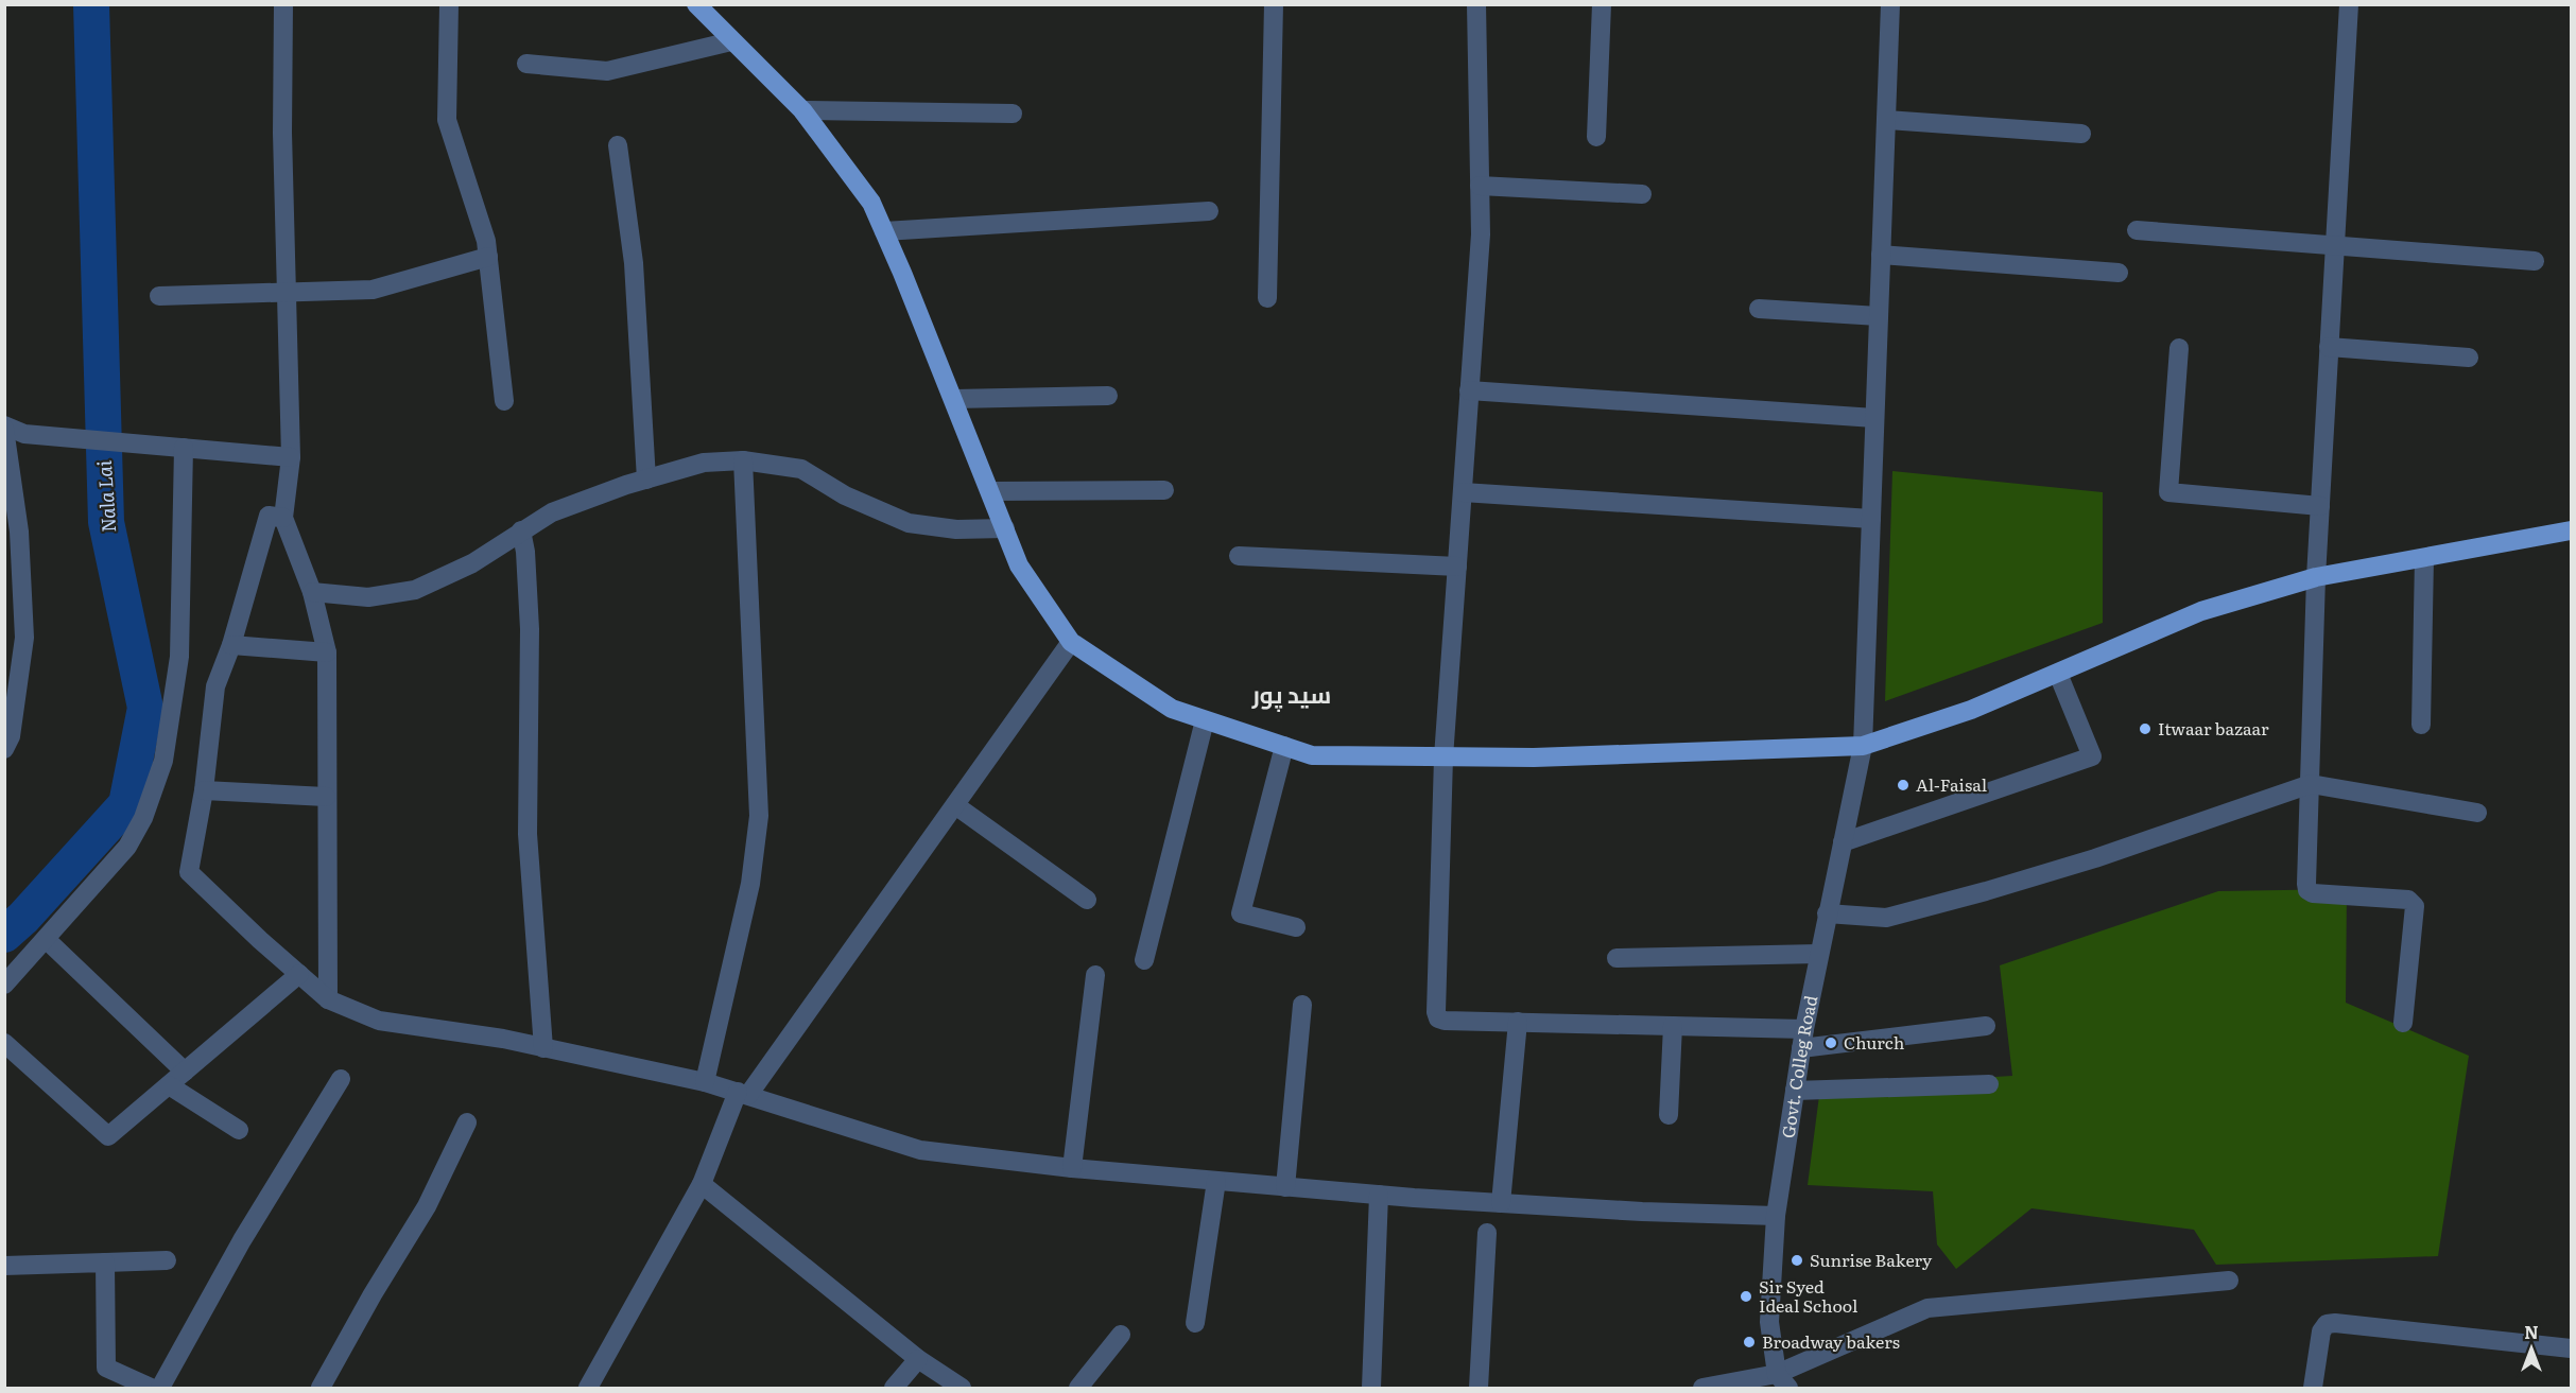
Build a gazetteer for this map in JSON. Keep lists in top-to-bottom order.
{
  "streets": {
    "street": ["Govt. Colleg Road"]
  },
  "districts": ["سید پور"],
  "water": ["Nala Lai"],
  "places": [
    "Itwaar bazaar",
    "Al-Faisal",
    "Church",
    "Sunrise Bakery",
    "Sir Syed Ideal School",
    "Broadway bakers"
  ],
  "north": "top"
}
